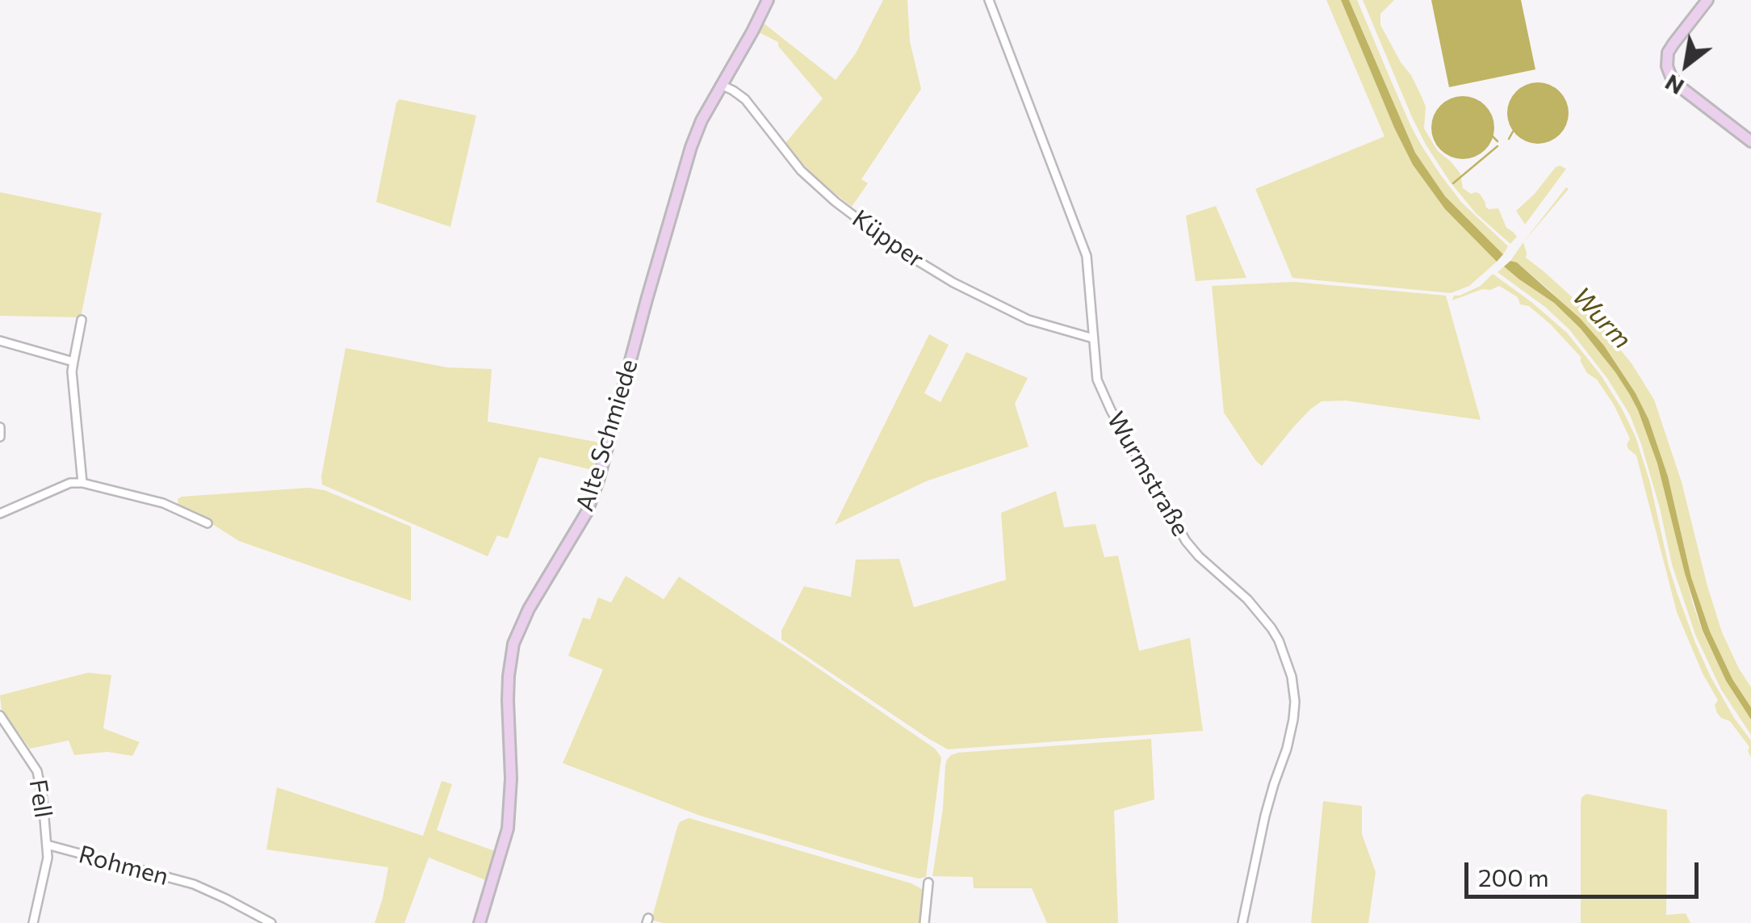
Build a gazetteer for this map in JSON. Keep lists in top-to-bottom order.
{
  "streets": {
    "street": [
      "Küpper",
      "Alte Schmiede",
      "Wurmstraße",
      "Fell",
      "Rohmen"
    ]
  },
  "crossings": [
    ["Küpper", "Alte Schmiede"],
    ["Küpper", "Wurmstraße"],
    ["Fell", "Rohmen"]
  ],
  "water": ["Wurm"],
  "scale_bar": "200 m",
  "north": "bottom left"
}
